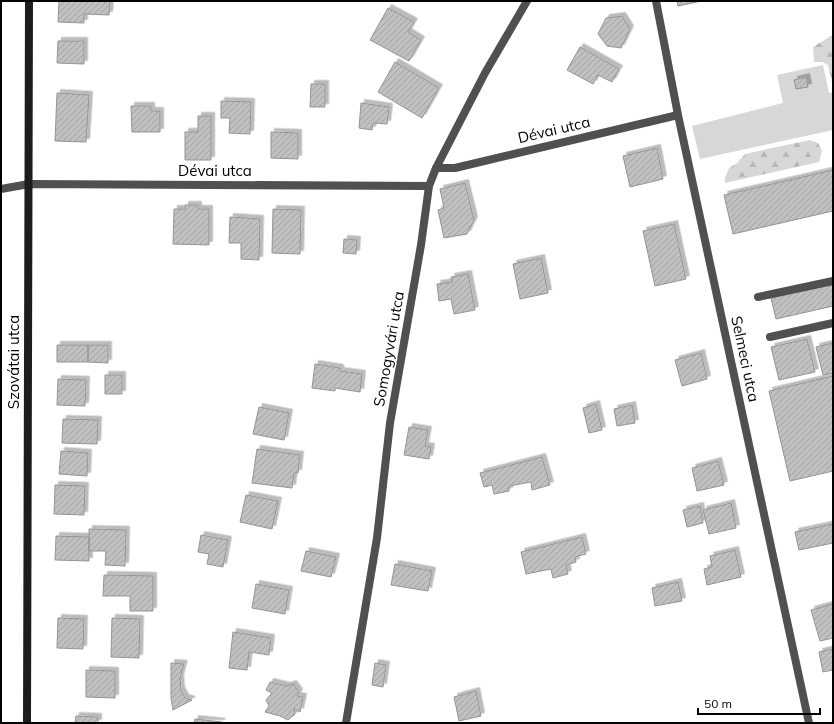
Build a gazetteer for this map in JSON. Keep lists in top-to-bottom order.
{
  "streets": {
    "street": [
      "Dévai utca",
      "Somogyvári utca",
      "Selmeci utca",
      "Szovátai utca"
    ]
  },
  "crossings": [
    ["Dévai utca", "Somogyvári utca"],
    ["Dévai utca", "Selmeci utca"],
    ["Dévai utca", "Szovátai utca"]
  ],
  "scale_bar": "50 m"
}
